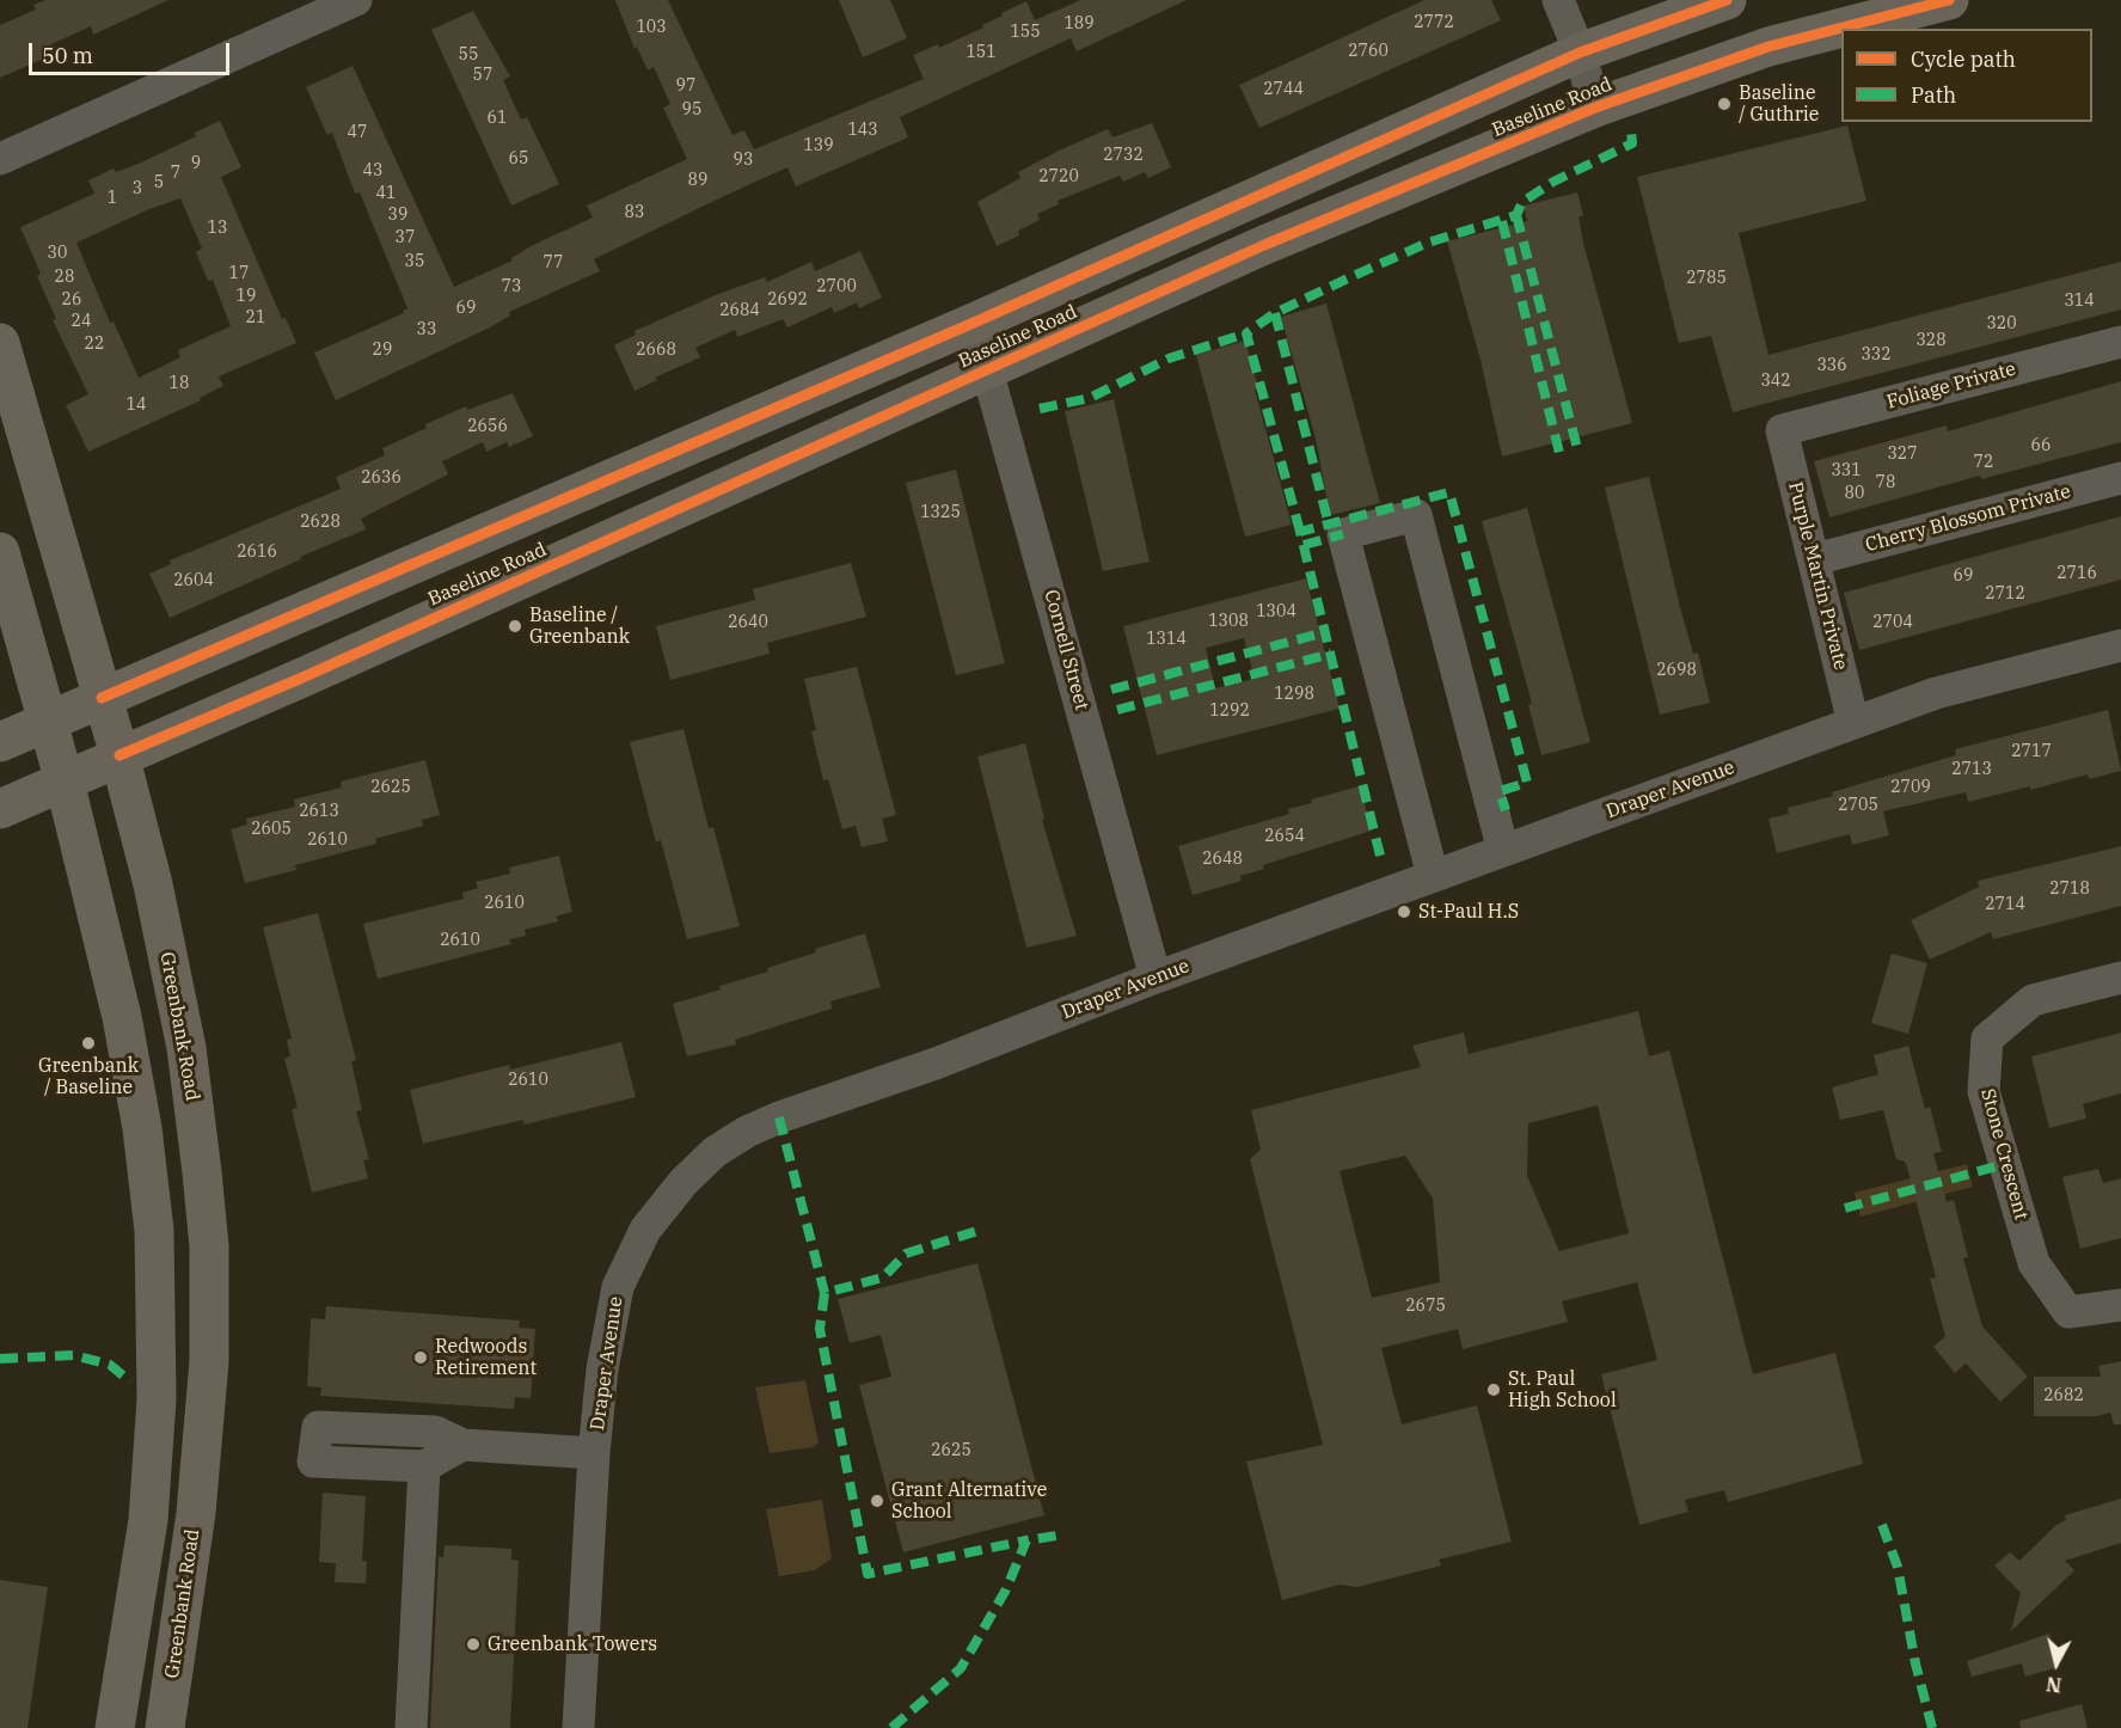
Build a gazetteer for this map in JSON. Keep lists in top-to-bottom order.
{
  "streets": {
    "main road": ["Baseline Road", "Greenbank Road"],
    "street": [
      "Foliage Private",
      "Cherry Blossom Private",
      "Purple Martin Private",
      "Cornell Street",
      "Draper Avenue",
      "Stone Crescent"
    ]
  },
  "crossings": [
    ["Baseline Road", "Cornell Street"],
    ["Baseline Road", "Greenbank Road"],
    ["Foliage Private", "Purple Martin Private"],
    ["Cherry Blossom Private", "Purple Martin Private"],
    ["Purple Martin Private", "Draper Avenue"],
    ["Cornell Street", "Draper Avenue"]
  ],
  "places": [
    "Baseline / Guthrie",
    "Baseline / Greenbank",
    "St-Paul H.S",
    "Greenbank / Baseline",
    "Redwoods Retirement",
    "St. Paul High School",
    "Grant Alternative School",
    "Greenbank Towers"
  ],
  "house_numbers": [
    "2772",
    "189",
    "103",
    "155",
    "2760",
    "151",
    "55",
    "57",
    "97",
    "2744",
    "95",
    "61",
    "143",
    "47",
    "139",
    "2732",
    "65",
    "93",
    "9",
    "43",
    "7",
    "2720",
    "89",
    "5",
    "3",
    "41",
    "1",
    "83",
    "39",
    "13",
    "37",
    "30",
    "35",
    "77",
    "17",
    "28",
    "2785",
    "73",
    "2700",
    "19",
    "26",
    "2692",
    "314",
    "69",
    "2684",
    "21",
    "24",
    "320",
    "33",
    "328",
    "22",
    "29",
    "2668",
    "332",
    "336",
    "342",
    "18",
    "14",
    "2656",
    "66",
    "327",
    "72",
    "331",
    "2636",
    "78",
    "80",
    "1325",
    "2628",
    "2616",
    "2716",
    "69",
    "2604",
    "2712",
    "1304",
    "1308",
    "2640",
    "2704",
    "1314",
    "2698",
    "1298",
    "1292",
    "2717",
    "2713",
    "2625",
    "2709",
    "2705",
    "2613",
    "2605",
    "2654",
    "2610",
    "2648",
    "2718",
    "2610",
    "2714",
    "2610",
    "2610",
    "2675",
    "2682",
    "2625"
  ],
  "legend": ["Cycle path", "Path"],
  "scale_bar": "50 m",
  "north": "bottom"
}
